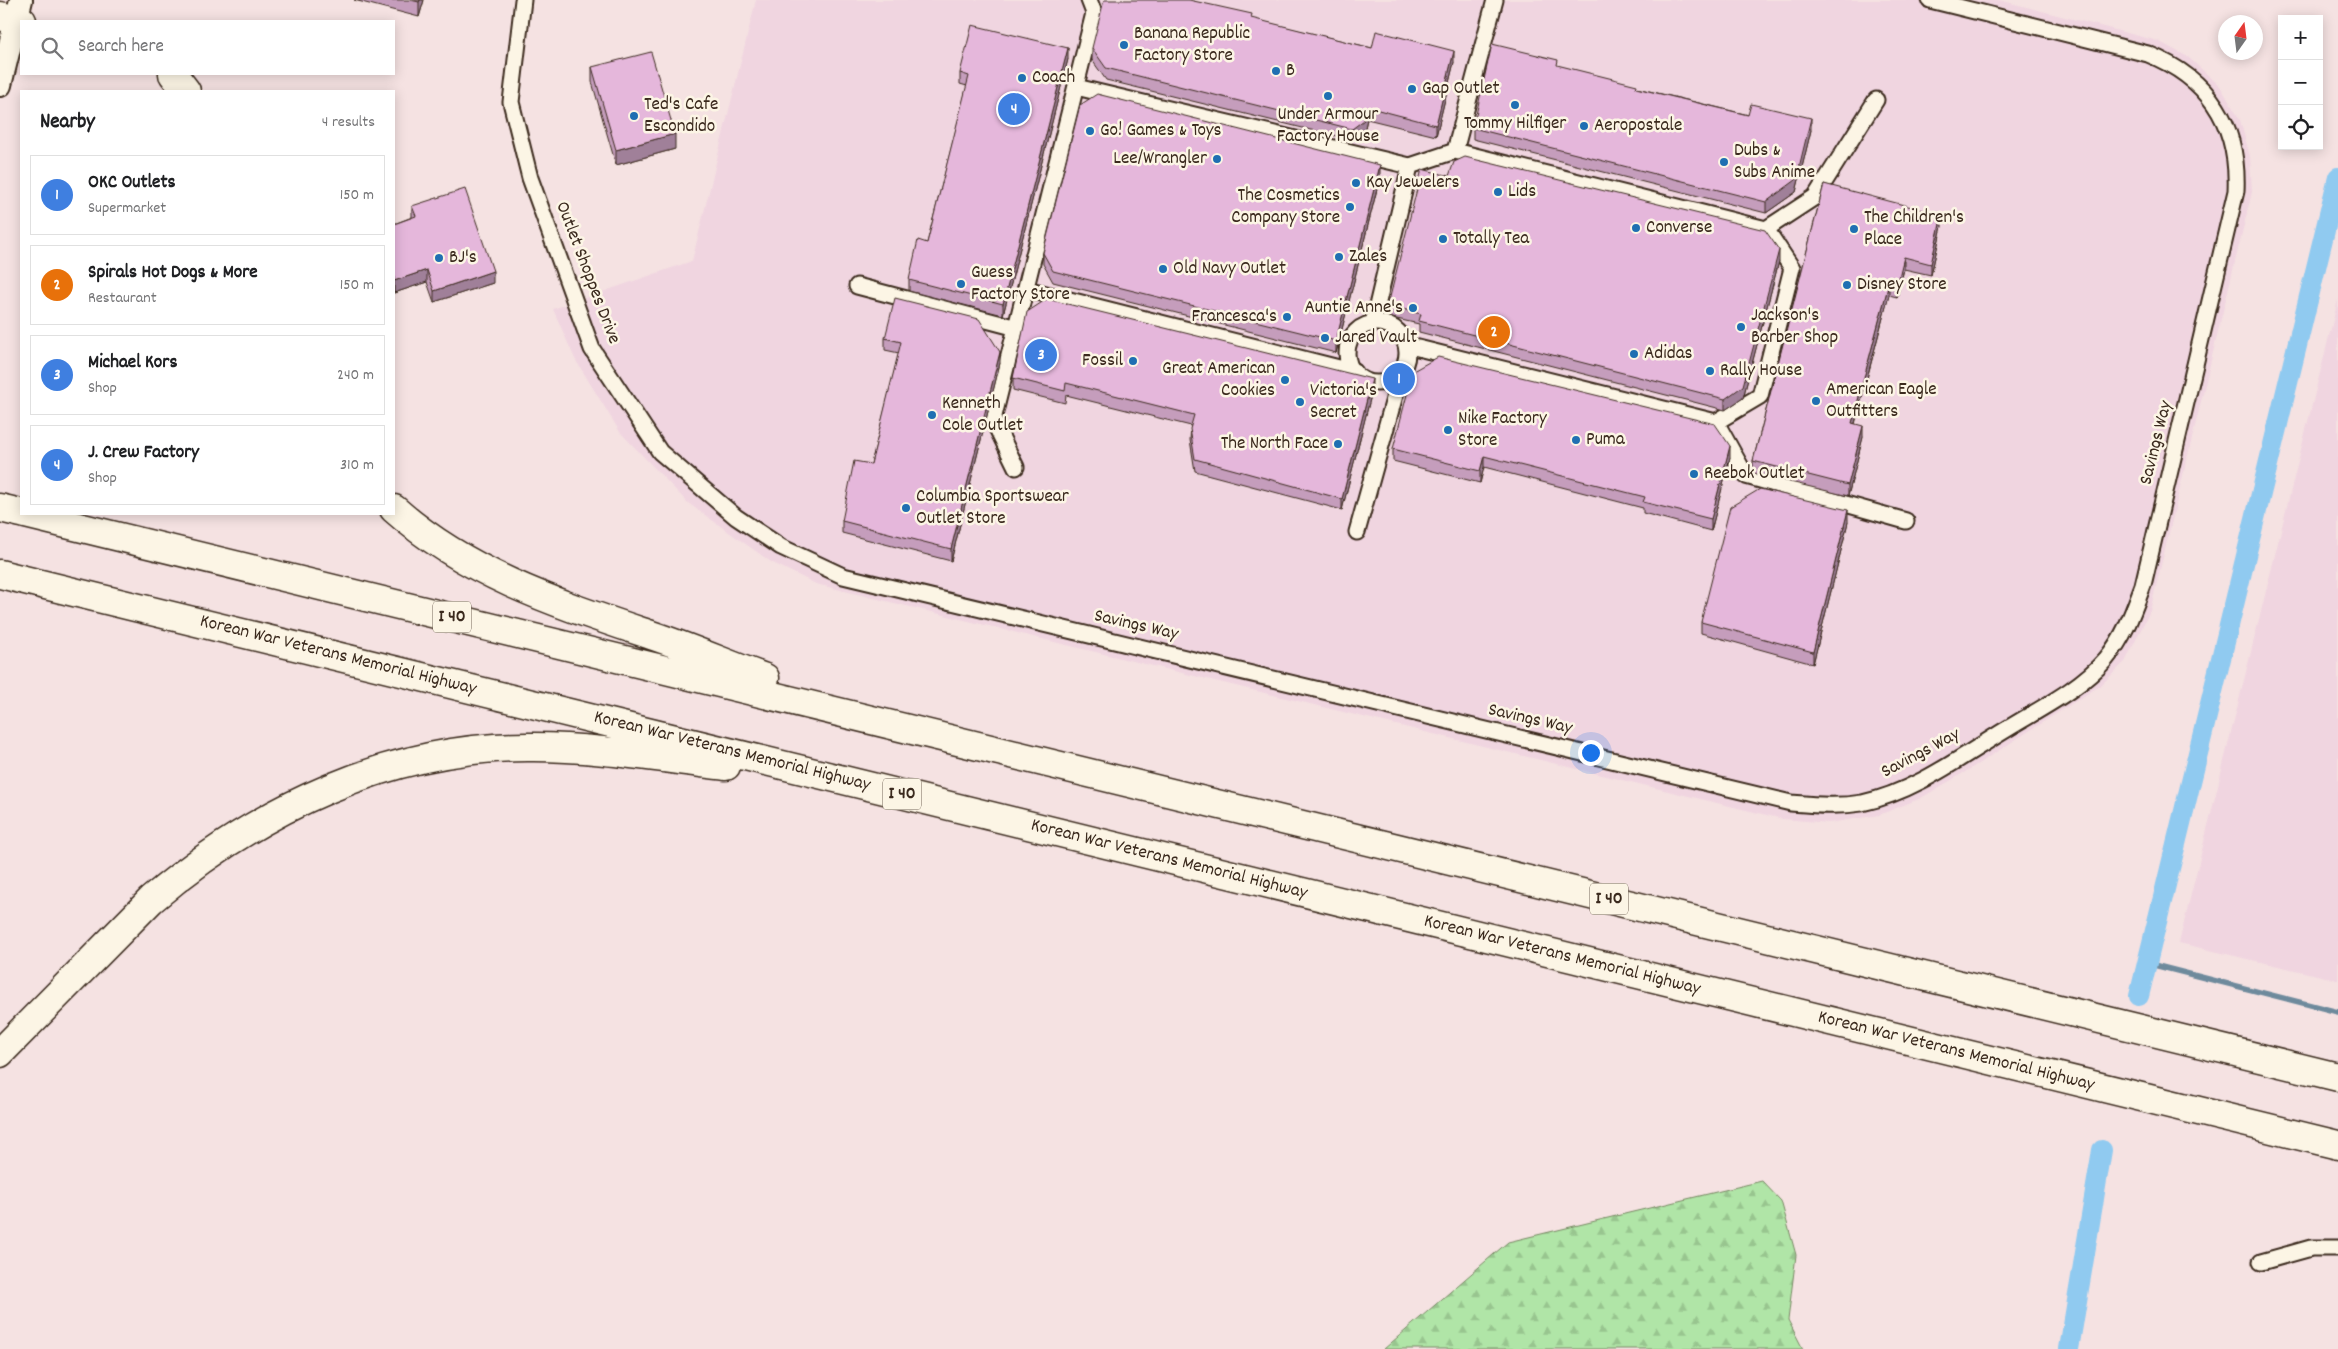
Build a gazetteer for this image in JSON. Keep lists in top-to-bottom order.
{
  "streets": {
    "highway": ["I 40", "Korean War Veterans Memorial Highway"],
    "street": ["Outlet Shoppes Drive", "Savings Way"]
  },
  "crossings": [
    ["Outlet Shoppes Drive", "Savings Way"]
  ],
  "places": [
    "Banana Republic Factory Store",
    "B",
    "Coach",
    "Gap Outlet",
    "Under Armour Factory House",
    "Tommy Hilfiger",
    "Ted's Cafe Escondido",
    "Aeropostale",
    "Go! Games & Toys",
    "Lee/Wrangler",
    "Dubs & Subs Anime",
    "Kay Jewelers",
    "Lids",
    "The Cosmetics Company Store",
    "Converse",
    "The Children's Place",
    "Totally Tea",
    "Zales",
    "BJ's",
    "Old Navy Outlet",
    "Guess Factory Store",
    "Disney Store",
    "Auntie Anne's",
    "Francesca's",
    "Jackson's Barber Shop",
    "Jared Vault",
    "Adidas",
    "Fossil",
    "Rally House",
    "Great American Cookies",
    "American Eagle Outfitters",
    "Victoria's Secret",
    "Kenneth Cole Outlet",
    "Nike Factory Store",
    "Puma",
    "The North Face",
    "Reebok Outlet",
    "Columbia Sportswear Outlet Store"
  ],
  "north": "top",
  "page": {
    "map_buttons": ["+", "−"],
    "search": "Search here",
    "heading": ["Nearby", "4 results"],
    "pins": [
      "4",
      "2",
      "3",
      "1"
    ],
    "list": [
      {
        "mark": "1",
        "name": "OKC Outlets",
        "note": "Supermarket",
        "value": "150 m"
      },
      {
        "mark": "2",
        "name": "Spirals Hot Dogs & More",
        "note": "Restaurant",
        "value": "150 m"
      },
      {
        "mark": "3",
        "name": "Michael Kors",
        "note": "Shop",
        "value": "240 m"
      },
      {
        "mark": "4",
        "name": "J. Crew Factory",
        "note": "Shop",
        "value": "310 m"
      }
    ]
  }
}
